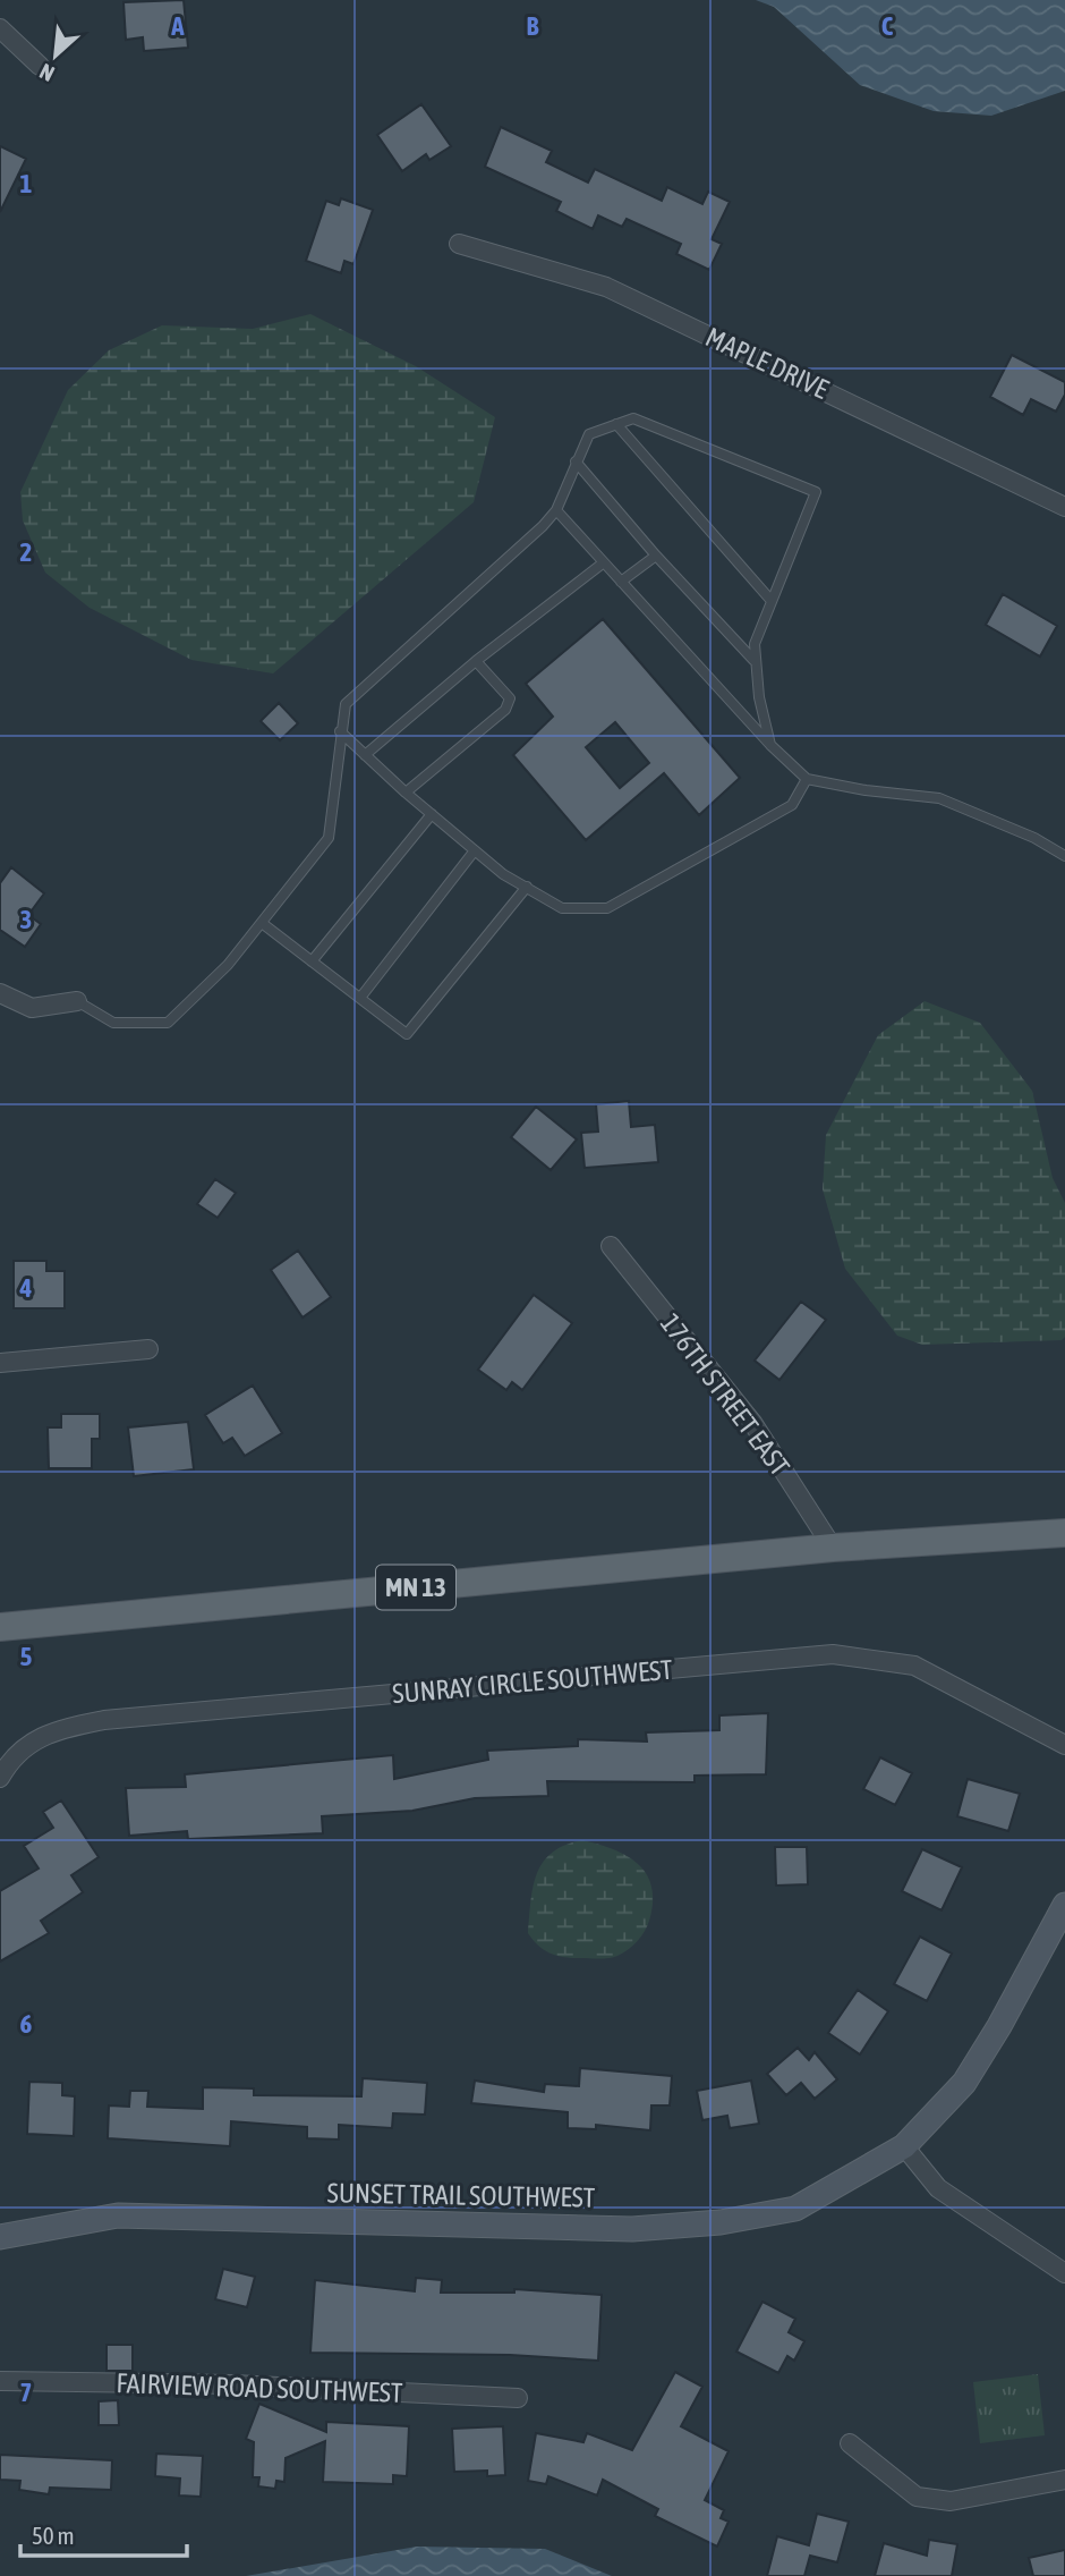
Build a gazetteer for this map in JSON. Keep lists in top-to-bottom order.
{
  "streets": {
    "main road": ["MN 13"],
    "street": [
      "MAPLE DRIVE",
      "176TH STREET EAST",
      "SUNRAY CIRCLE SOUTHWEST",
      "SUNSET TRAIL SOUTHWEST",
      "FAIRVIEW ROAD SOUTHWEST"
    ]
  },
  "crossings": [
    ["176TH STREET EAST", "MN 13"]
  ],
  "scale_bar": "50 m",
  "north": "bottom left",
  "grid": {
    "columns": ["A", "B", "C"],
    "rows": [
      "1",
      "2",
      "3",
      "4",
      "5",
      "6",
      "7"
    ]
  }
}
